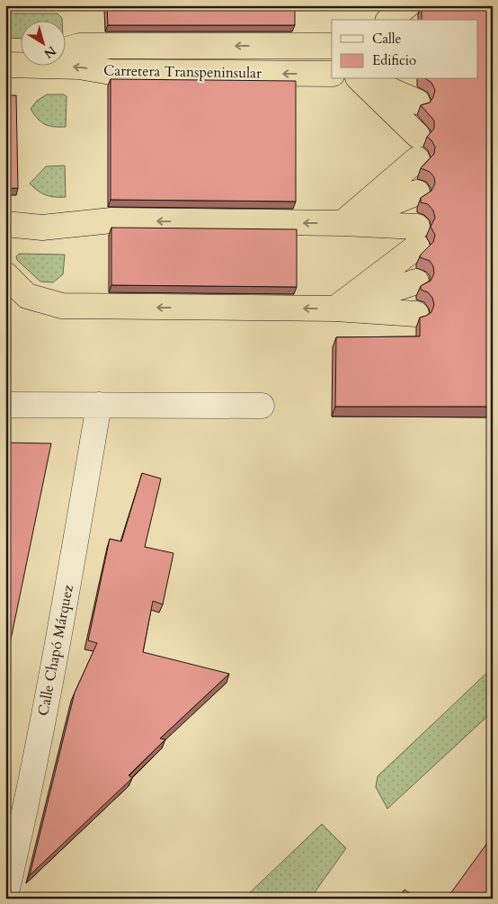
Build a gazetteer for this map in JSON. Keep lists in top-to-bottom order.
{
  "streets": {
    "highway": ["Carretera Transpeninsular"],
    "street": ["Calle Chapó Márquez"]
  },
  "legend": ["Calle", "Edificio"],
  "north": "bottom right"
}
